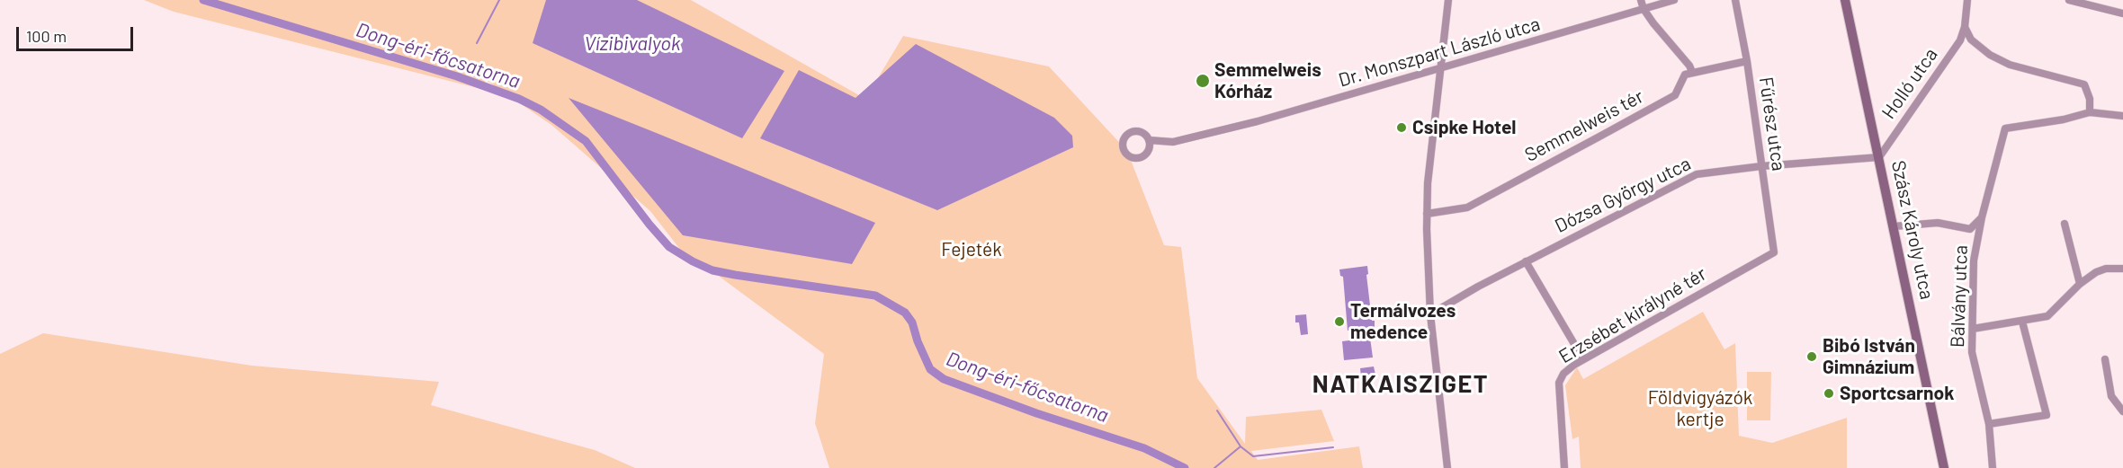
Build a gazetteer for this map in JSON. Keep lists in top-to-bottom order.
{
  "streets": {
    "main road": ["Szász Károly utca"],
    "street": [
      "Dr. Monszpart László utca",
      "Holló utca",
      "Fűrész utca",
      "Semmelweis tér",
      "Dózsa György utca",
      "Bálvány utca",
      "Erzsébet királyné tér"
    ]
  },
  "crossings": [
    ["Holló utca", "Dózsa György utca"],
    ["Holló utca", "Szász Károly utca"],
    ["Fűrész utca", "Dózsa György utca"],
    ["Fűrész utca", "Erzsébet királyné tér"],
    ["Dózsa György utca", "Szász Károly utca"]
  ],
  "districts": ["NATKAISZIGET"],
  "water": ["Vízibivalyok", "Dong-éri-főcsatorna"],
  "parks": ["Fejeték", "Földvigyázók kertje"],
  "places": [
    "Semmelweis Kórház",
    "Csipke Hotel",
    "Termálvozes medence",
    "Bibó István Gimnázium",
    "Sportcsarnok"
  ],
  "scale_bar": "100 m"
}
